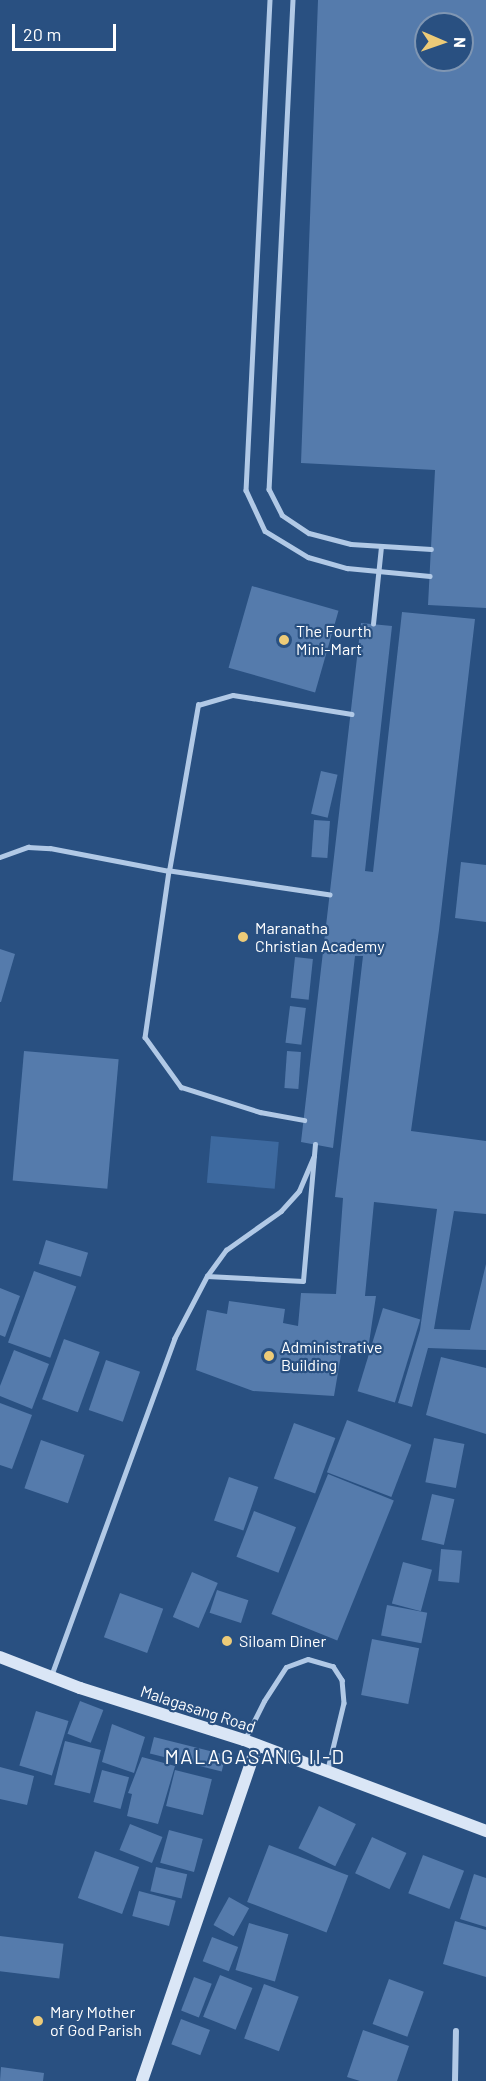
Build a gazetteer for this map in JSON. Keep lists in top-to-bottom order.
{
  "streets": {
    "main road": ["Malagasang Road"]
  },
  "districts": ["MALAGASANG II-D"],
  "places": [
    "The Fourth Mini-Mart",
    "Maranatha Christian Academy",
    "Administrative Building",
    "Siloam Diner",
    "Mary Mother of God Parish"
  ],
  "scale_bar": "20 m",
  "north": "right"
}
